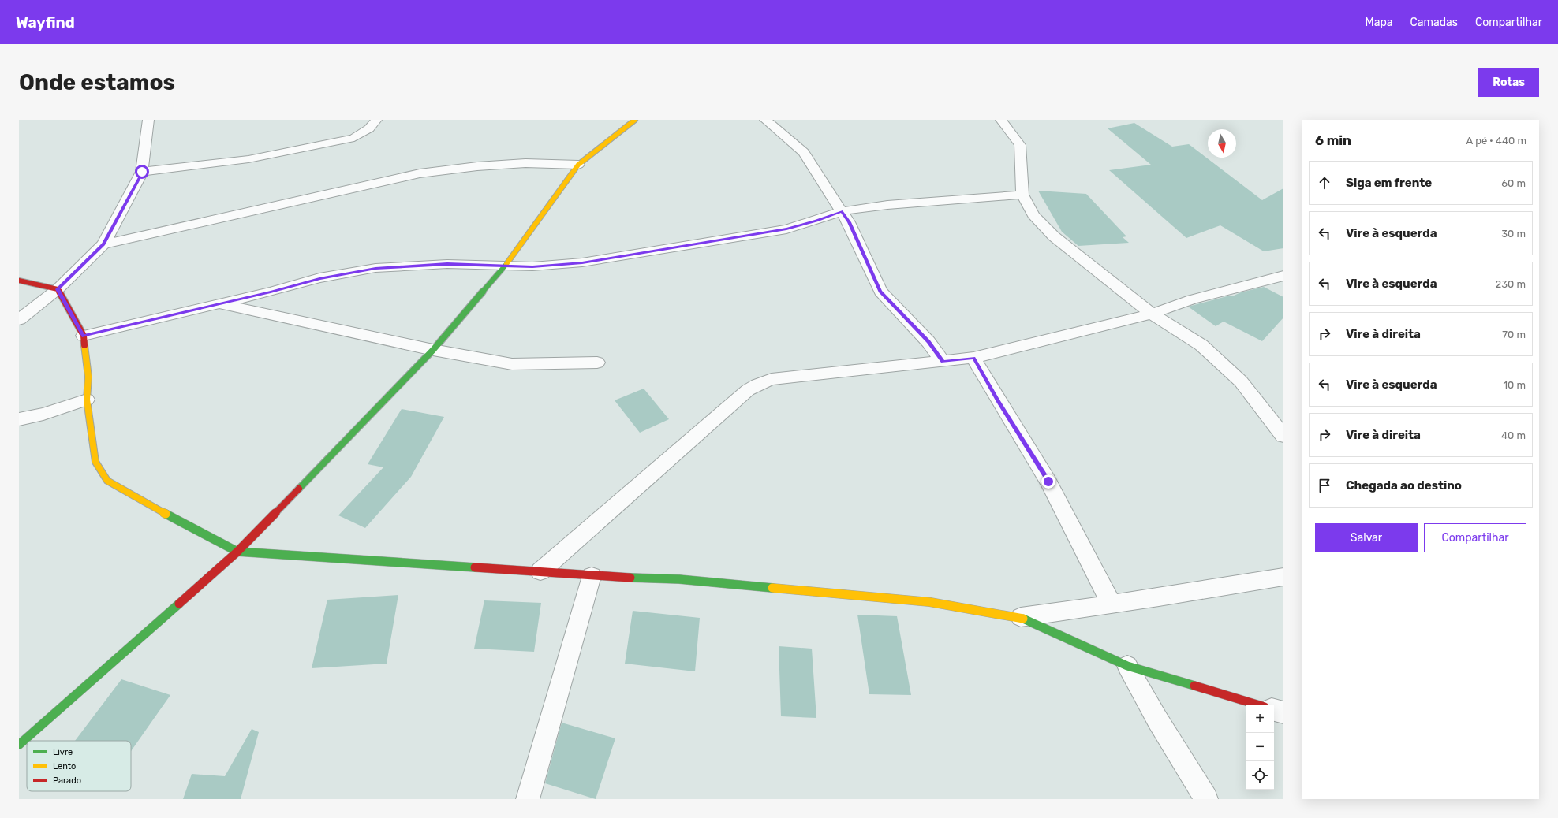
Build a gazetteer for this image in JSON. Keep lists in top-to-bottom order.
{
  "legend": ["Livre", "Lento", "Parado"],
  "north": "bottom",
  "page": {
    "header": "Wayfind",
    "nav": ["Mapa", "Camadas", "Compartilhar"],
    "buttons": [
      "Rotas",
      ["Salvar", "Compartilhar"]
    ],
    "title": "Onde estamos",
    "heading": ["6 min", "A pé · 440 m"],
    "list": [
      ["Siga em frente", "60 m"],
      ["Vire à esquerda", "30 m"],
      ["Vire à esquerda", "230 m"],
      ["Vire à direita", "70 m"],
      ["Vire à esquerda", "10 m"],
      ["Vire à direita", "40 m"],
      "Chegada ao destino"
    ],
    "map_buttons": ["+", "−"]
  }
}
